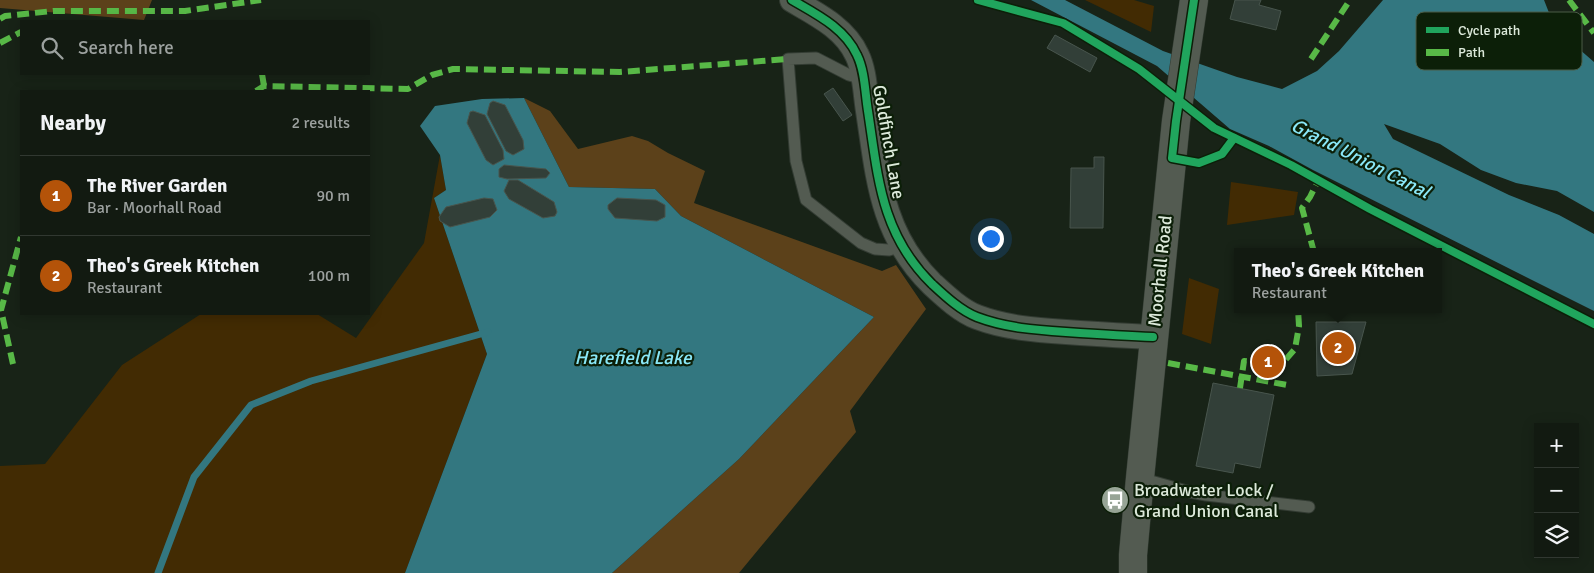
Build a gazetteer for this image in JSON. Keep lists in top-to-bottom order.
{
  "streets": {
    "street": ["Goldfinch Lane", "Moorhall Road"]
  },
  "crossings": [
    ["Goldfinch Lane", "Moorhall Road"]
  ],
  "water": ["Grand Union Canal", "Harefield Lake"],
  "places": {
    "bus stop": ["Broadwater Lock / Grand Union Canal"]
  },
  "legend": ["Cycle path", "Path"],
  "page": {
    "search": "Search here",
    "heading": ["Nearby", "2 results"],
    "list": [
      {
        "mark": "1",
        "name": "The River Garden",
        "note": "Bar · Moorhall Road",
        "value": "90 m"
      },
      {
        "mark": "2",
        "name": "Theo's Greek Kitchen",
        "note": "Restaurant",
        "value": "100 m"
      }
    ],
    "popup": ["Theo's Greek Kitchen", "Restaurant"],
    "pins": ["2", "1"],
    "map_buttons": ["+", "−"]
  }
}
